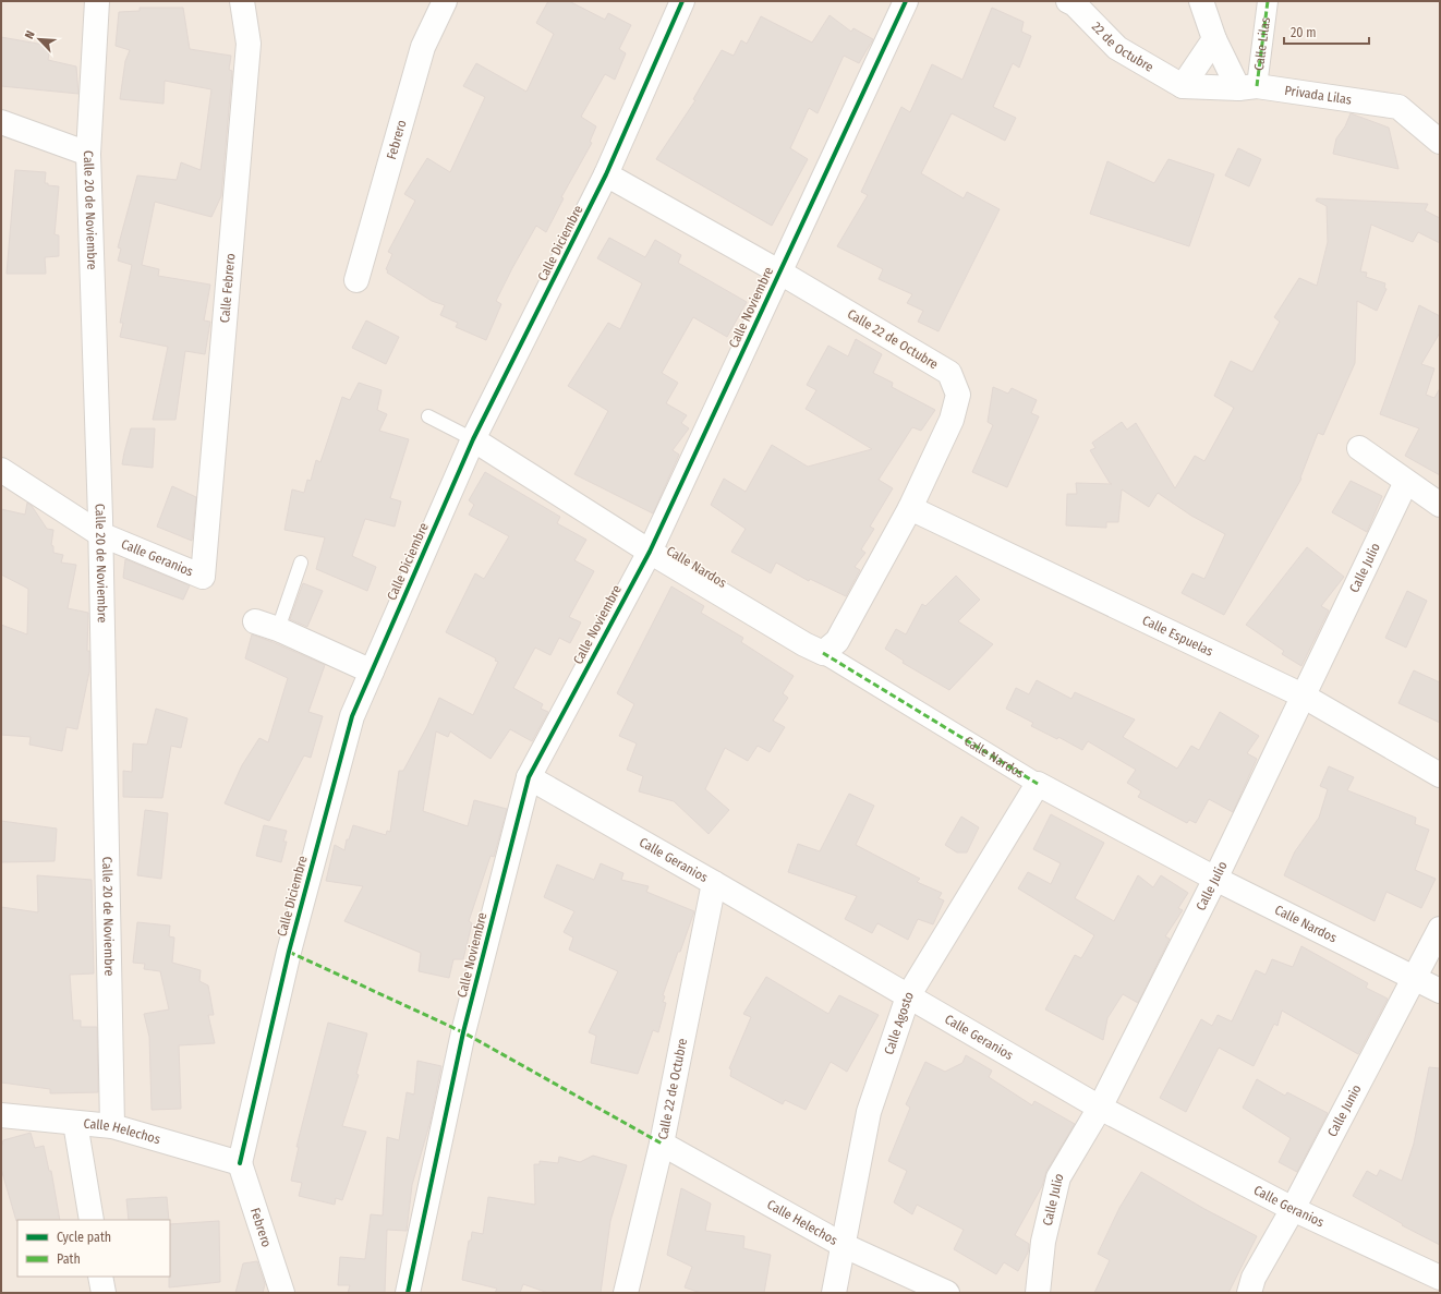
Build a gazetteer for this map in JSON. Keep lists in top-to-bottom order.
{
  "streets": {
    "street": [
      "Calle Lilas",
      "22 de Octubre",
      "Privada Lilas",
      "Febrero",
      "Calle 20 de Noviembre",
      "Calle Diciembre",
      "Calle Febrero",
      "Calle Noviembre",
      "Calle 22 de Octubre",
      "Calle Geranios",
      "Calle Nardos",
      "Calle Julio",
      "Calle Espuelas",
      "Calle Agosto",
      "Calle Junio",
      "Calle Helechos"
    ]
  },
  "crossings": [
    ["Calle Lilas", "Privada Lilas"],
    ["22 de Octubre", "Privada Lilas"],
    ["Febrero", "Calle Diciembre"],
    ["Febrero", "Calle Helechos"],
    ["Calle 20 de Noviembre", "Calle Geranios"],
    ["Calle 20 de Noviembre", "Calle Helechos"],
    ["Calle Diciembre", "Calle 22 de Octubre"],
    ["Calle Diciembre", "Calle Nardos"],
    ["Calle Diciembre", "Calle Helechos"],
    ["Calle Febrero", "Calle Geranios"],
    ["Calle Noviembre", "Calle 22 de Octubre"],
    ["Calle Noviembre", "Calle Geranios"],
    ["Calle Noviembre", "Calle Nardos"],
    ["Calle 22 de Octubre", "Calle Geranios"],
    ["Calle 22 de Octubre", "Calle Nardos"],
    ["Calle 22 de Octubre", "Calle Espuelas"],
    ["Calle 22 de Octubre", "Calle Helechos"],
    ["Calle Geranios", "Calle Julio"],
    ["Calle Geranios", "Calle Agosto"],
    ["Calle Geranios", "Calle Junio"],
    ["Calle Nardos", "Calle Julio"],
    ["Calle Nardos", "Calle Agosto"],
    ["Calle Nardos", "Calle Junio"],
    ["Calle Julio", "Calle Espuelas"],
    ["Calle Agosto", "Calle Helechos"]
  ],
  "legend": ["Cycle path", "Path"],
  "scale_bar": "20 m",
  "north": "top left"
}
